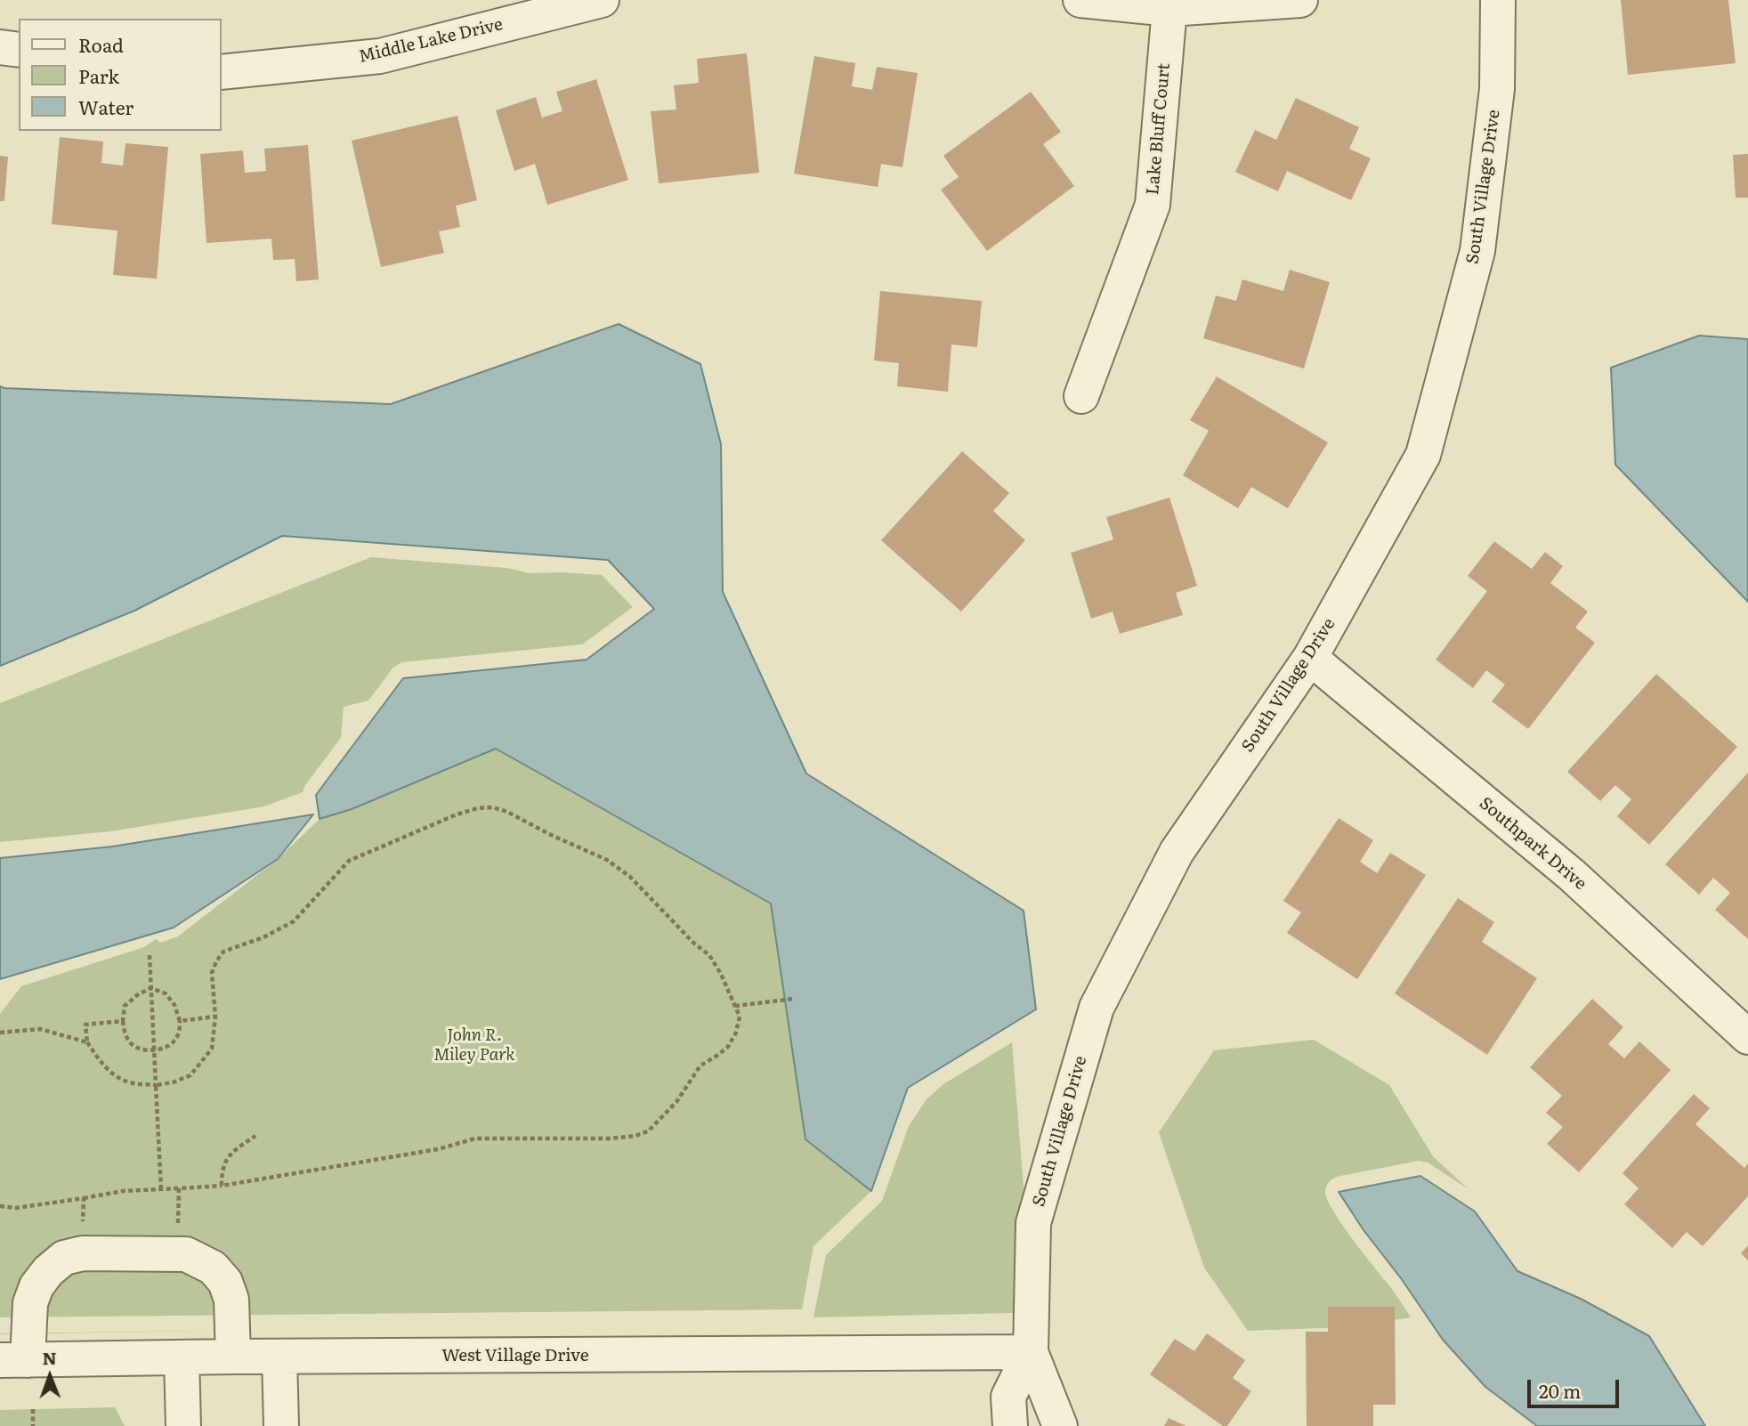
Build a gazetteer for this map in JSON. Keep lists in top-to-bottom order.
{
  "streets": {
    "street": [
      "Middle Lake Drive",
      "Lake Bluff Court",
      "South Village Drive",
      "Southpark Drive",
      "West Village Drive"
    ]
  },
  "crossings": [
    ["South Village Drive", "Southpark Drive"],
    ["South Village Drive", "West Village Drive"]
  ],
  "parks": ["John R. Miley Park"],
  "legend": ["Road", "Park", "Water"],
  "scale_bar": "20 m",
  "north": "top"
}
